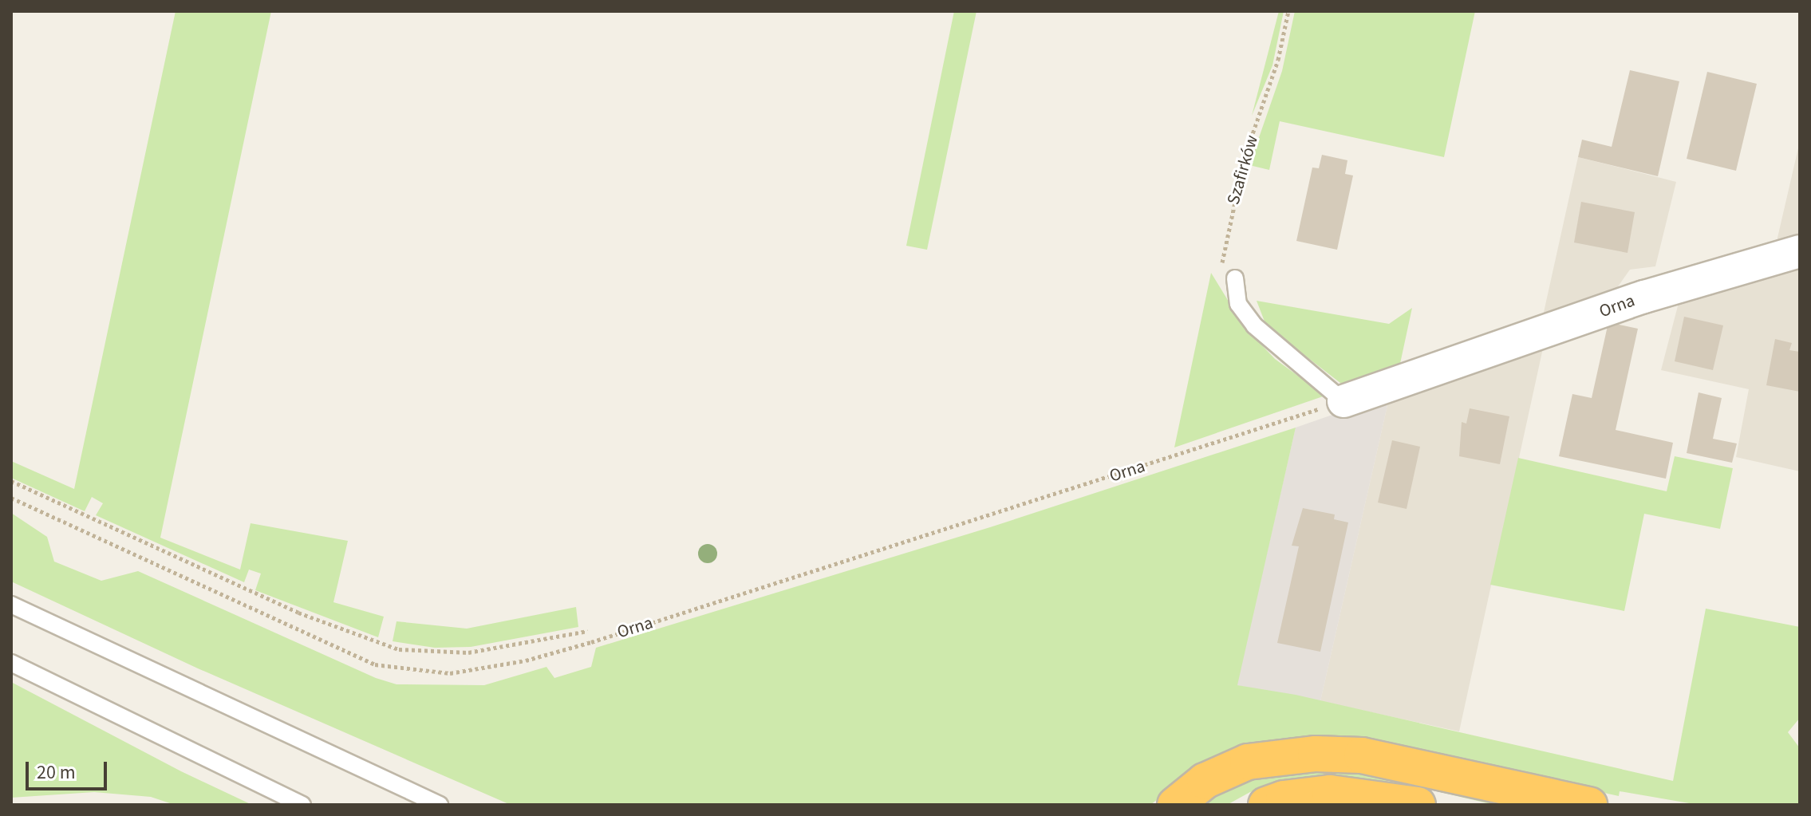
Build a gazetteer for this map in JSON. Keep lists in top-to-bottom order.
{
  "streets": {
    "street": ["Orna"],
    "path": ["Szafirków"]
  },
  "scale_bar": "20 m"
}
